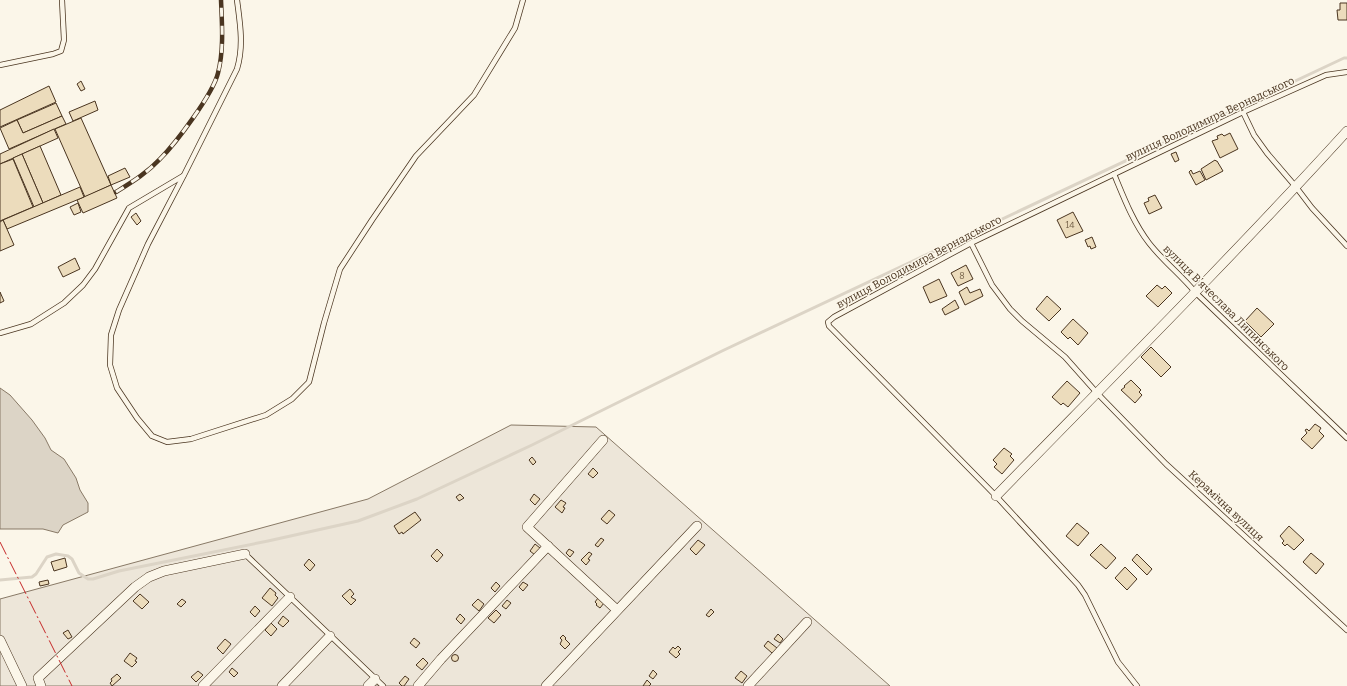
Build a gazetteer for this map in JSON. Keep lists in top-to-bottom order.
{
  "streets": {
    "lane": ["вулиця Володимира Вернадського", "вулиця Вʼячеслава Липинського", "Керамічна вулиця"]
  },
  "crossings": [
    ["вулиця Володимира Вернадського", "вулиця Вʼячеслава Липинського"],
    ["вулиця Володимира Вернадського", "Керамічна вулиця"]
  ],
  "house_numbers": ["14", "8"]
}
